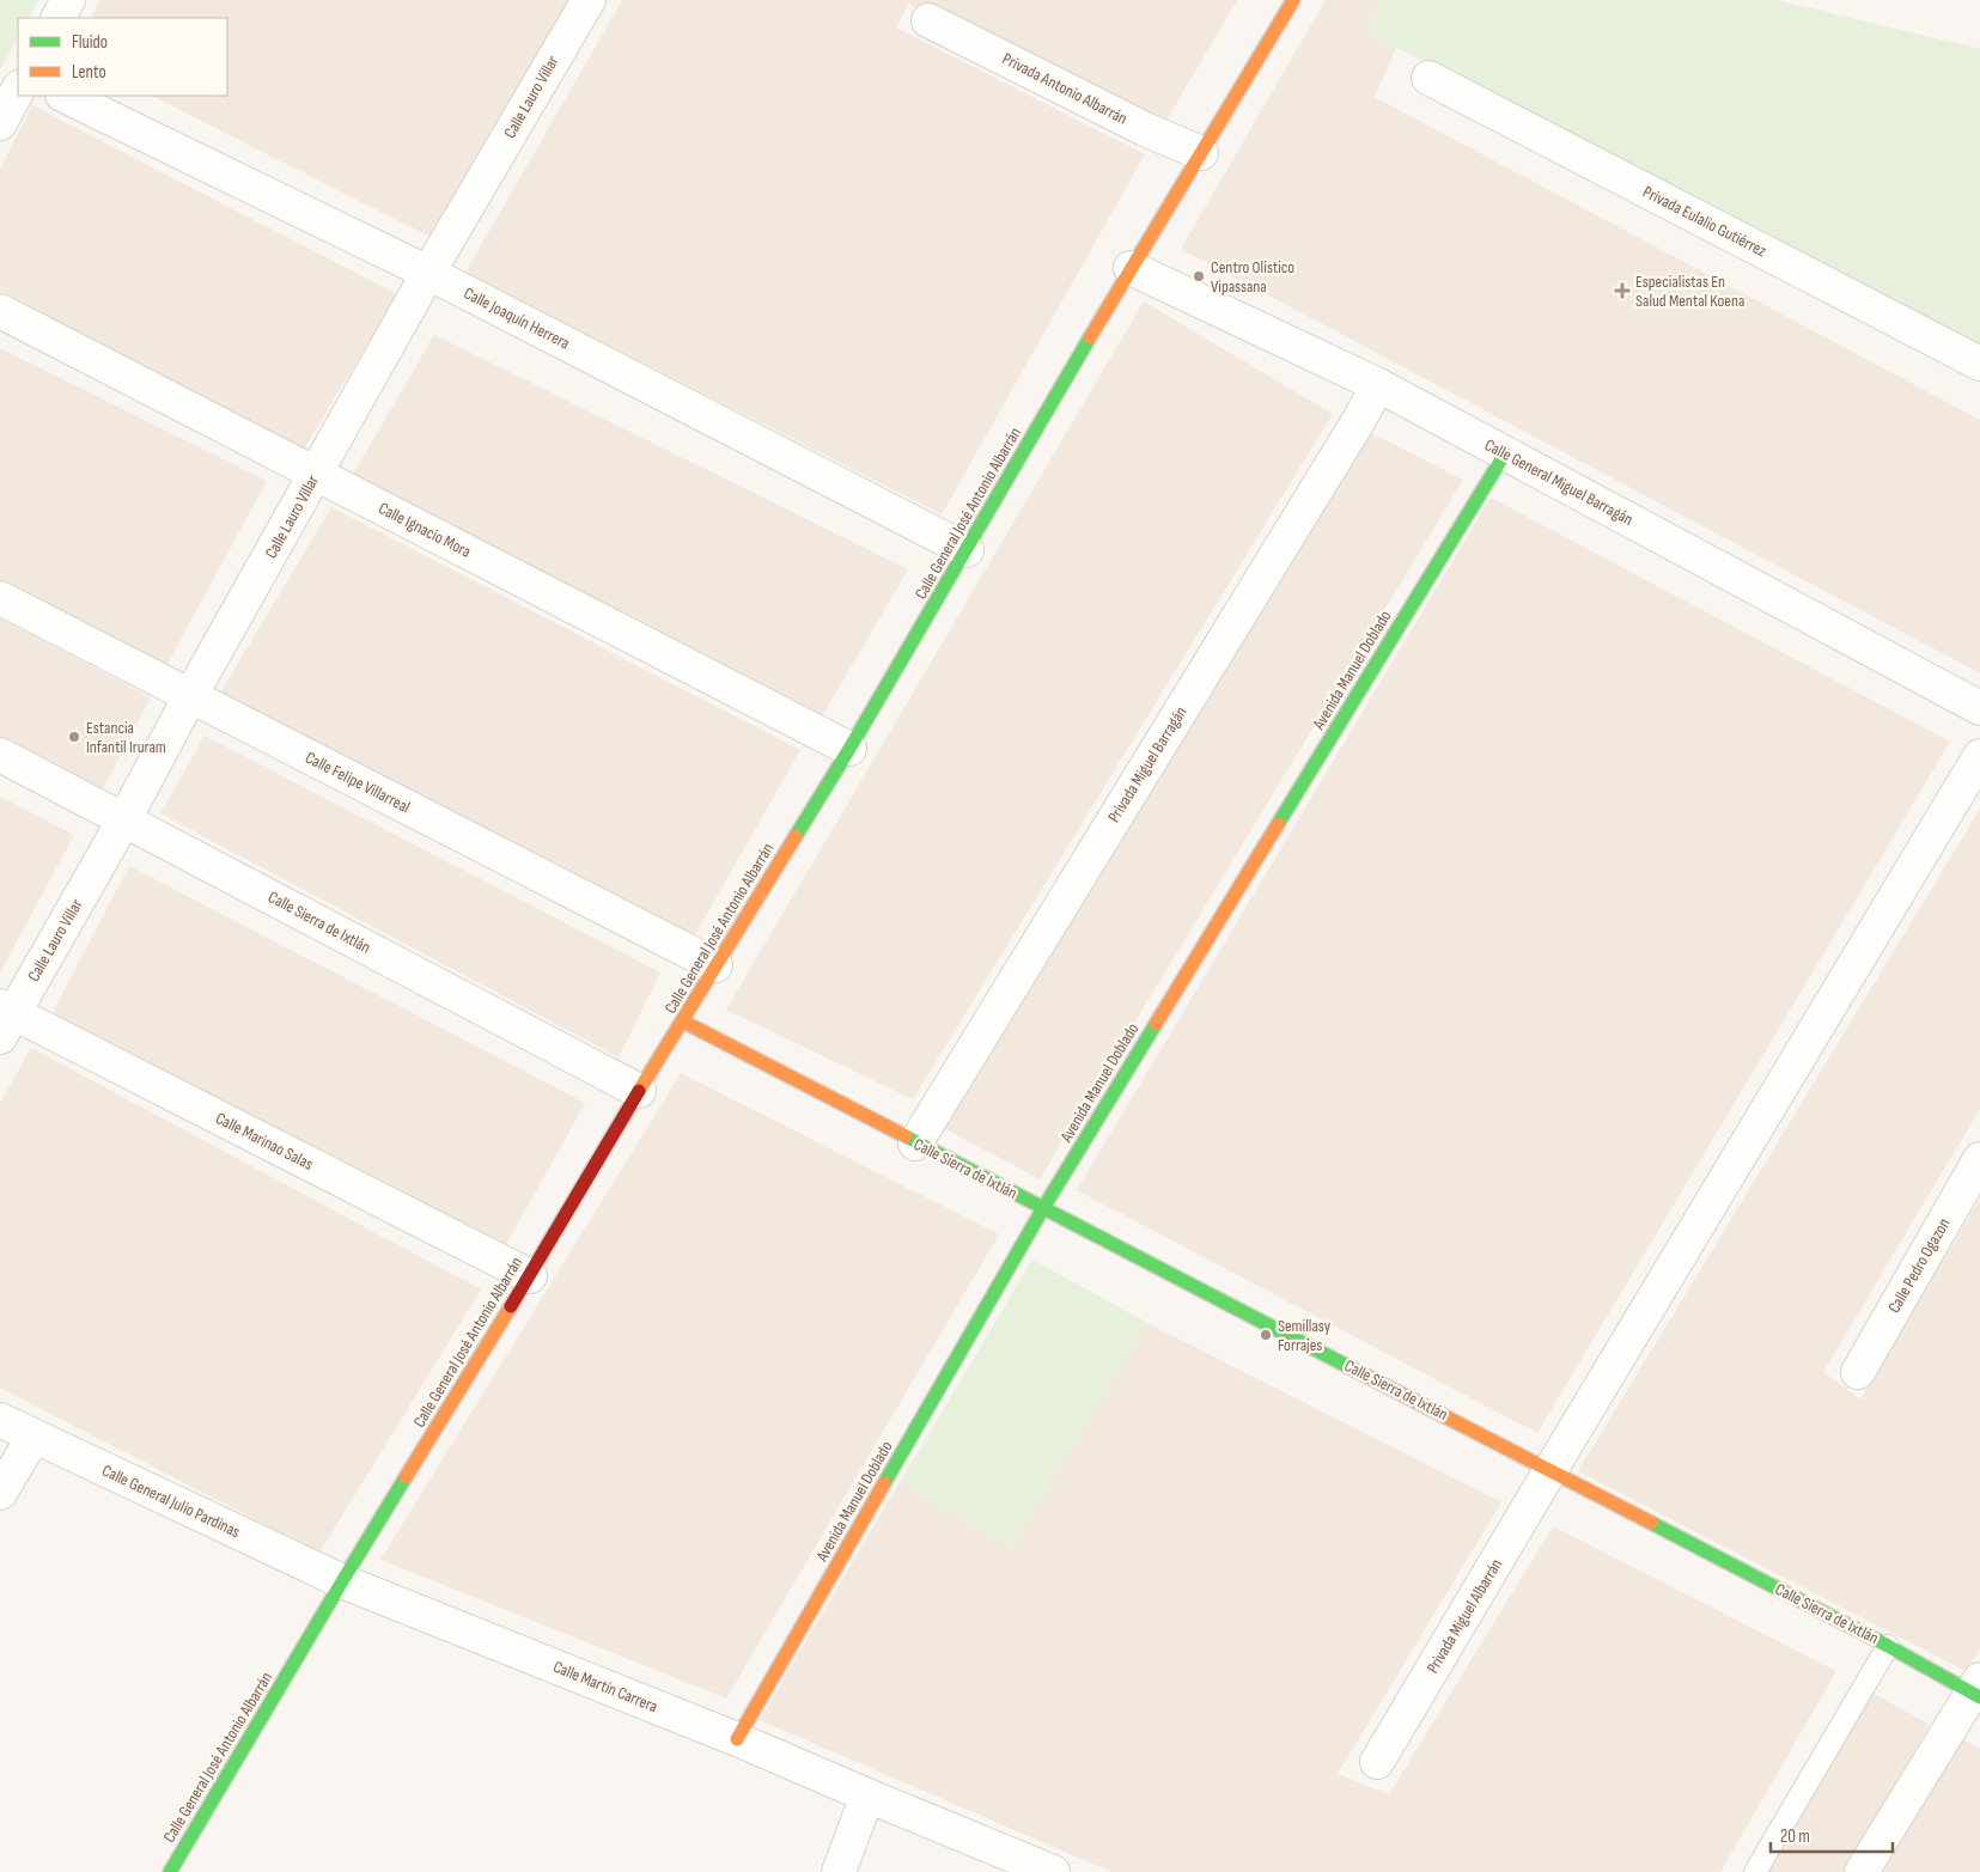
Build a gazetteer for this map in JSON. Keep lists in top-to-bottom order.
{
  "streets": {
    "street": [
      "Privada Antonio Albarrán",
      "Calle Lauro Villar",
      "Privada Eulalio Gutiérrez",
      "Calle Joaquín Herrera",
      "Calle General Miguel Barragán",
      "Calle General José Antonio Albarrán",
      "Calle Ignacio Mora",
      "Avenida Manuel Doblado",
      "Privada Miguel Barragán",
      "Calle Felipe Villarreal",
      "Calle Sierra de Ixtlán",
      "Calle Marinao Salas",
      "Calle Pedro Ogazon",
      "Calle General Julio Pardinas",
      "Privada Miguel Albarrán",
      "Calle Martín Carrera"
    ]
  },
  "crossings": [
    ["Privada Antonio Albarrán", "Calle General José Antonio Albarrán"],
    ["Calle Lauro Villar", "Calle Joaquín Herrera"],
    ["Calle Lauro Villar", "Calle Ignacio Mora"],
    ["Calle Lauro Villar", "Calle Felipe Villarreal"],
    ["Calle Lauro Villar", "Calle Sierra de Ixtlán"],
    ["Calle Lauro Villar", "Calle Marinao Salas"],
    ["Calle Joaquín Herrera", "Calle General José Antonio Albarrán"],
    ["Calle General Miguel Barragán", "Calle General José Antonio Albarrán"],
    ["Calle General Miguel Barragán", "Avenida Manuel Doblado"],
    ["Calle General Miguel Barragán", "Privada Miguel Barragán"],
    ["Calle General José Antonio Albarrán", "Calle Ignacio Mora"],
    ["Calle General José Antonio Albarrán", "Calle Felipe Villarreal"],
    ["Calle General José Antonio Albarrán", "Calle Sierra de Ixtlán"],
    ["Calle General José Antonio Albarrán", "Calle Marinao Salas"],
    ["Calle General José Antonio Albarrán", "Calle General Julio Pardinas"],
    ["Calle General José Antonio Albarrán", "Calle Martín Carrera"],
    ["Avenida Manuel Doblado", "Calle Sierra de Ixtlán"],
    ["Avenida Manuel Doblado", "Calle Martín Carrera"],
    ["Privada Miguel Barragán", "Calle Sierra de Ixtlán"],
    ["Calle Sierra de Ixtlán", "Privada Miguel Albarrán"],
    ["Calle General Julio Pardinas", "Calle Martín Carrera"]
  ],
  "places": {
    "other": ["Centro Olistico Vipassana", "Estancia Infantil Iruram", "Semillasy Forrajes"],
    "health": ["Especialistas En Salud Mental Koena"]
  },
  "legend": ["Fluido", "Lento"],
  "scale_bar": "20 m"
}
